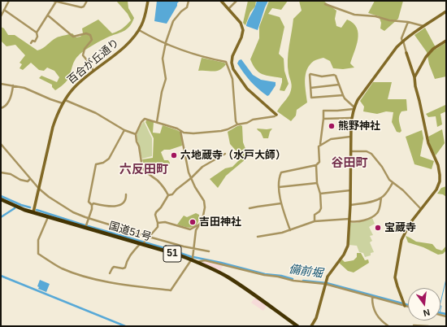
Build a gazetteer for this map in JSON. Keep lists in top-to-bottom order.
{
  "streets": {
    "highway": ["国道51号", "51"],
    "street": ["百合が丘通り"]
  },
  "crossings": [
    ["百合が丘通り", "国道51号"]
  ],
  "districts": ["谷田町", "六反田町"],
  "water": ["備前堀"],
  "places": [
    "熊野神社",
    "六地蔵寺（水戸大師）",
    "吉田神社",
    "宝蔵寺"
  ],
  "north": "bottom"
}
